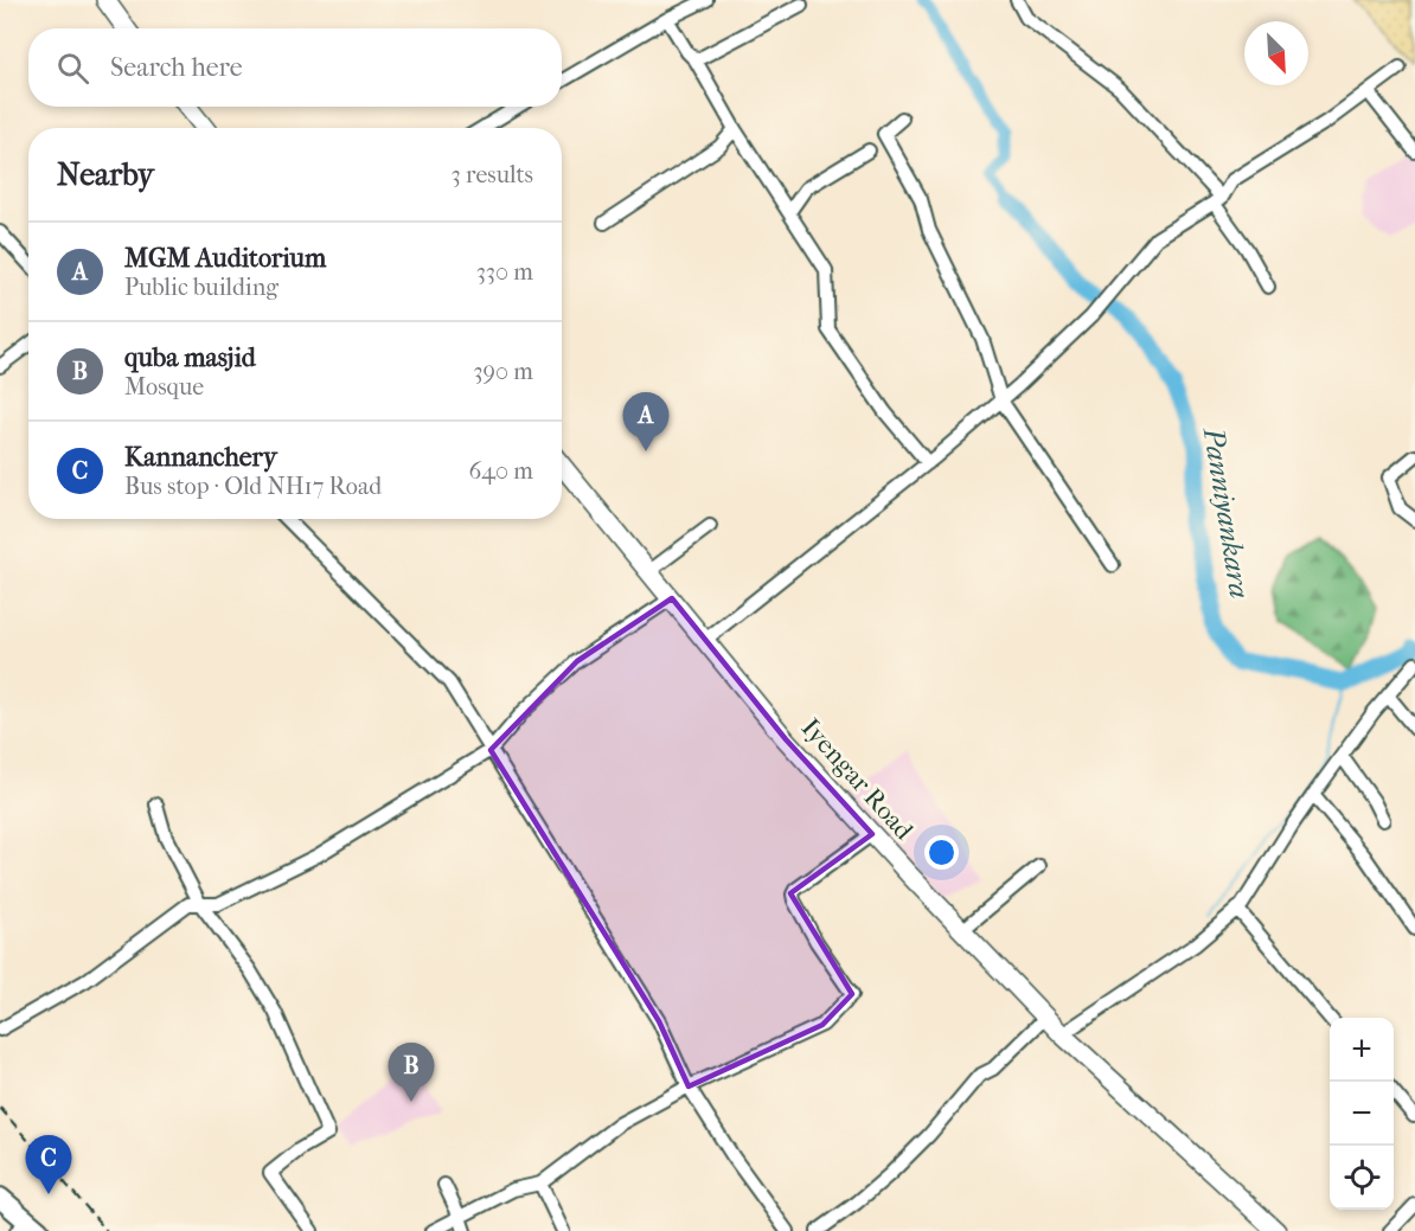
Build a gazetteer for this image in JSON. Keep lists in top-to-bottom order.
{
  "streets": {
    "main road": ["Iyengar Road"]
  },
  "water": ["Panniyankara"],
  "north": "bottom right",
  "page": {
    "search": "Search here",
    "heading": ["Nearby", "3 results"],
    "list": [
      {
        "mark": "A",
        "name": "MGM Auditorium",
        "note": "Public building",
        "value": "330 m"
      },
      {
        "mark": "B",
        "name": "quba masjid",
        "note": "Mosque",
        "value": "390 m"
      },
      {
        "mark": "C",
        "name": "Kannanchery",
        "note": "Bus stop · Old NH17 Road",
        "value": "640 m"
      }
    ],
    "pins": ["A", "B", "C"],
    "map_buttons": ["+", "−"]
  }
}
